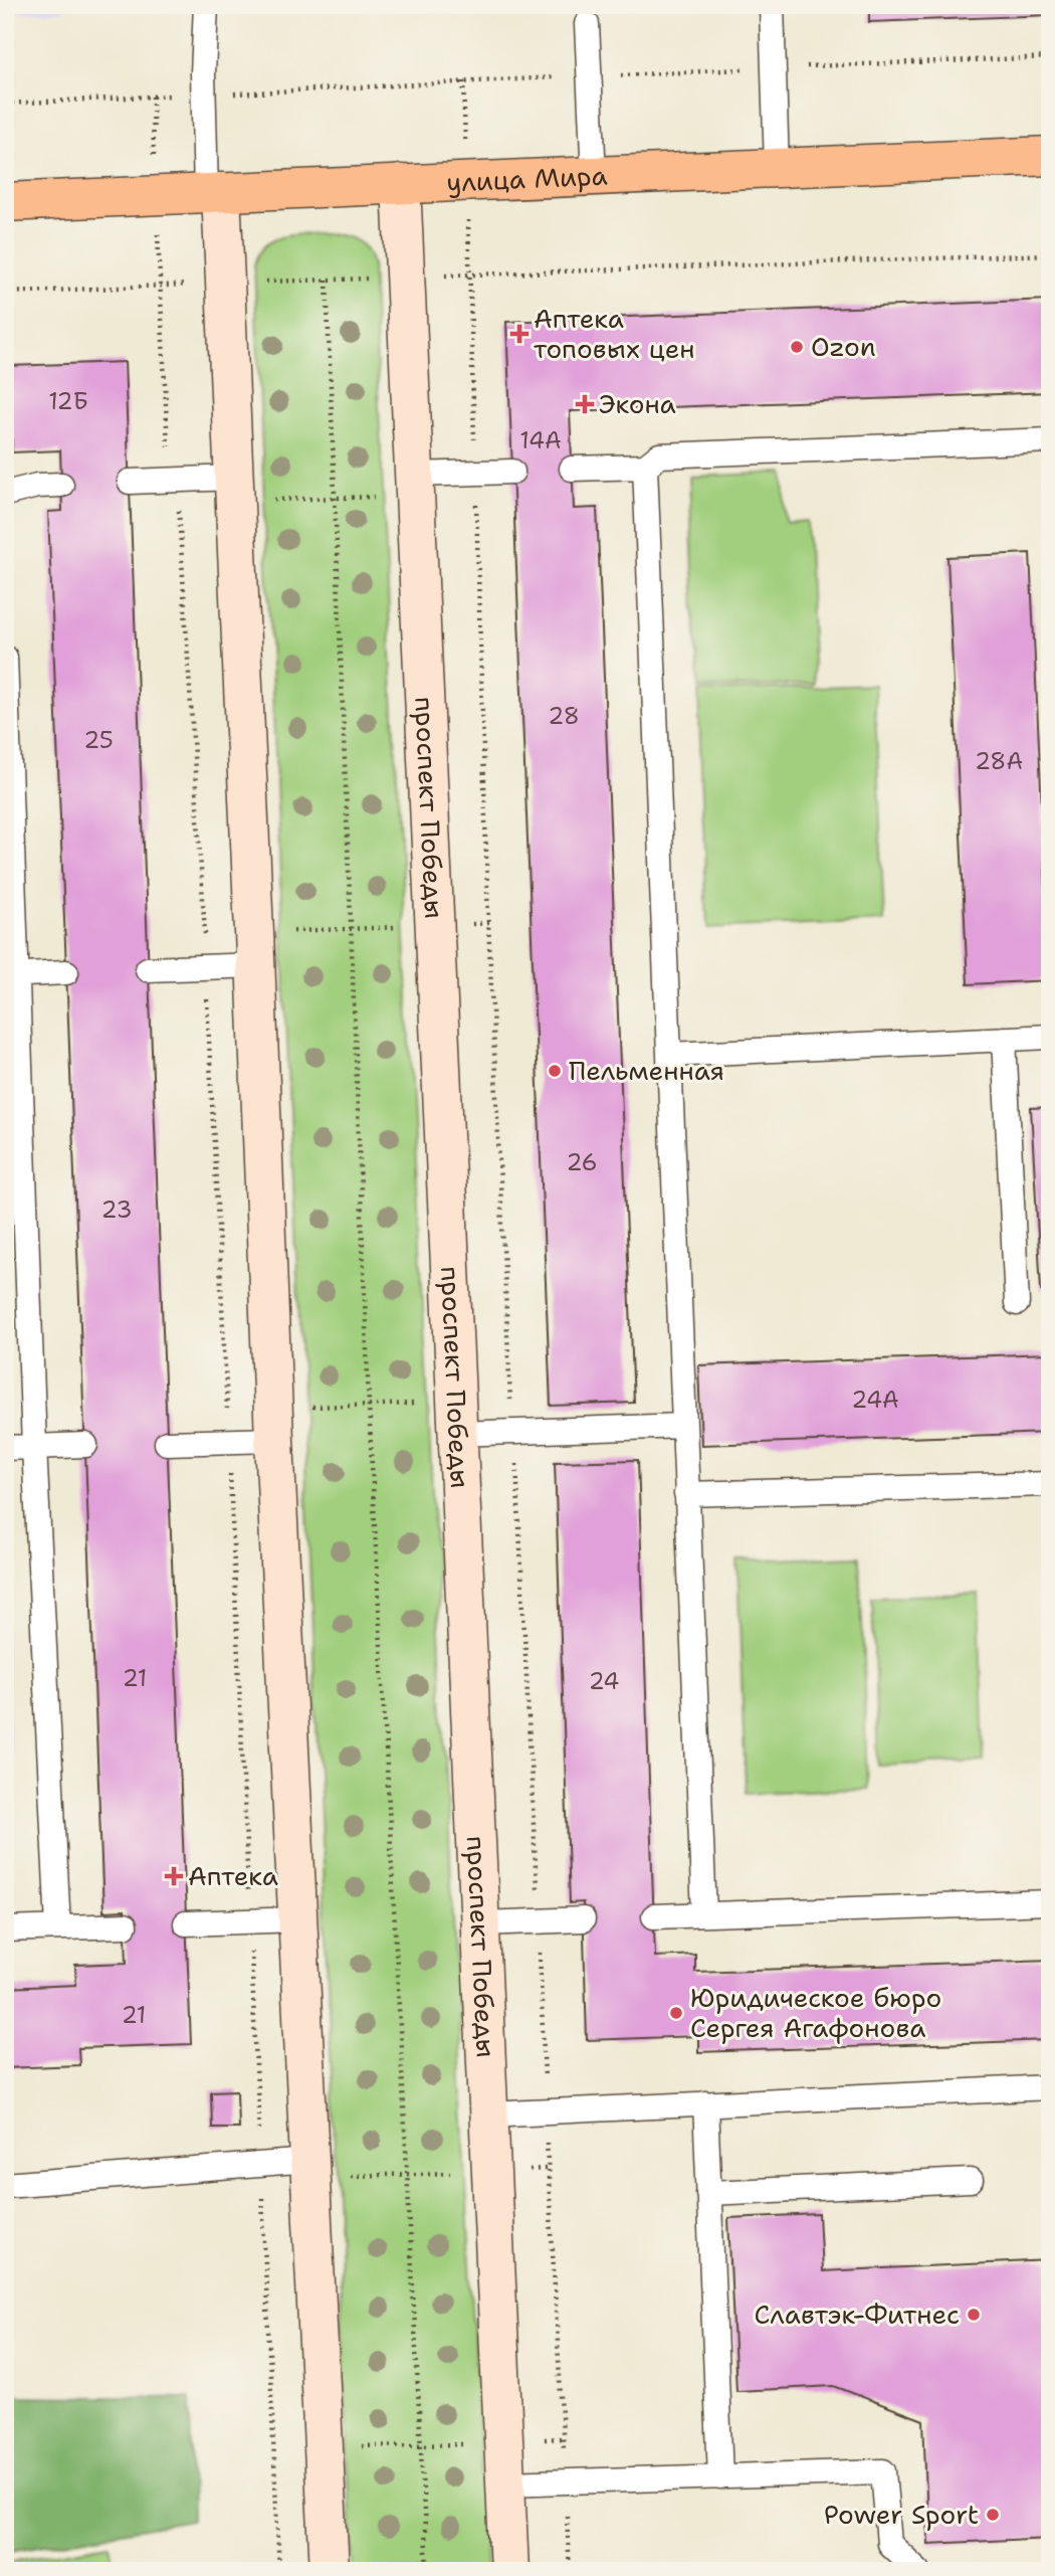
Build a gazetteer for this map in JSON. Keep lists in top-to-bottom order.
{
  "streets": {
    "main road": ["улица Мира", "проспект Победы"]
  },
  "crossings": [
    ["улица Мира", "проспект Победы"]
  ],
  "places": {
    "health": ["Аптека топовых цен", "Экона", "Аптека"],
    "other": [
      "Ozon",
      "Пельменная",
      "Юридическое бюро Сергея Агафонова",
      "Славтэк-Фитнес",
      "Power Sport"
    ]
  },
  "house_numbers": [
    "12Б",
    "14А",
    "28",
    "25",
    "28А",
    "26",
    "23",
    "24А",
    "21",
    "24",
    "21"
  ]
}
